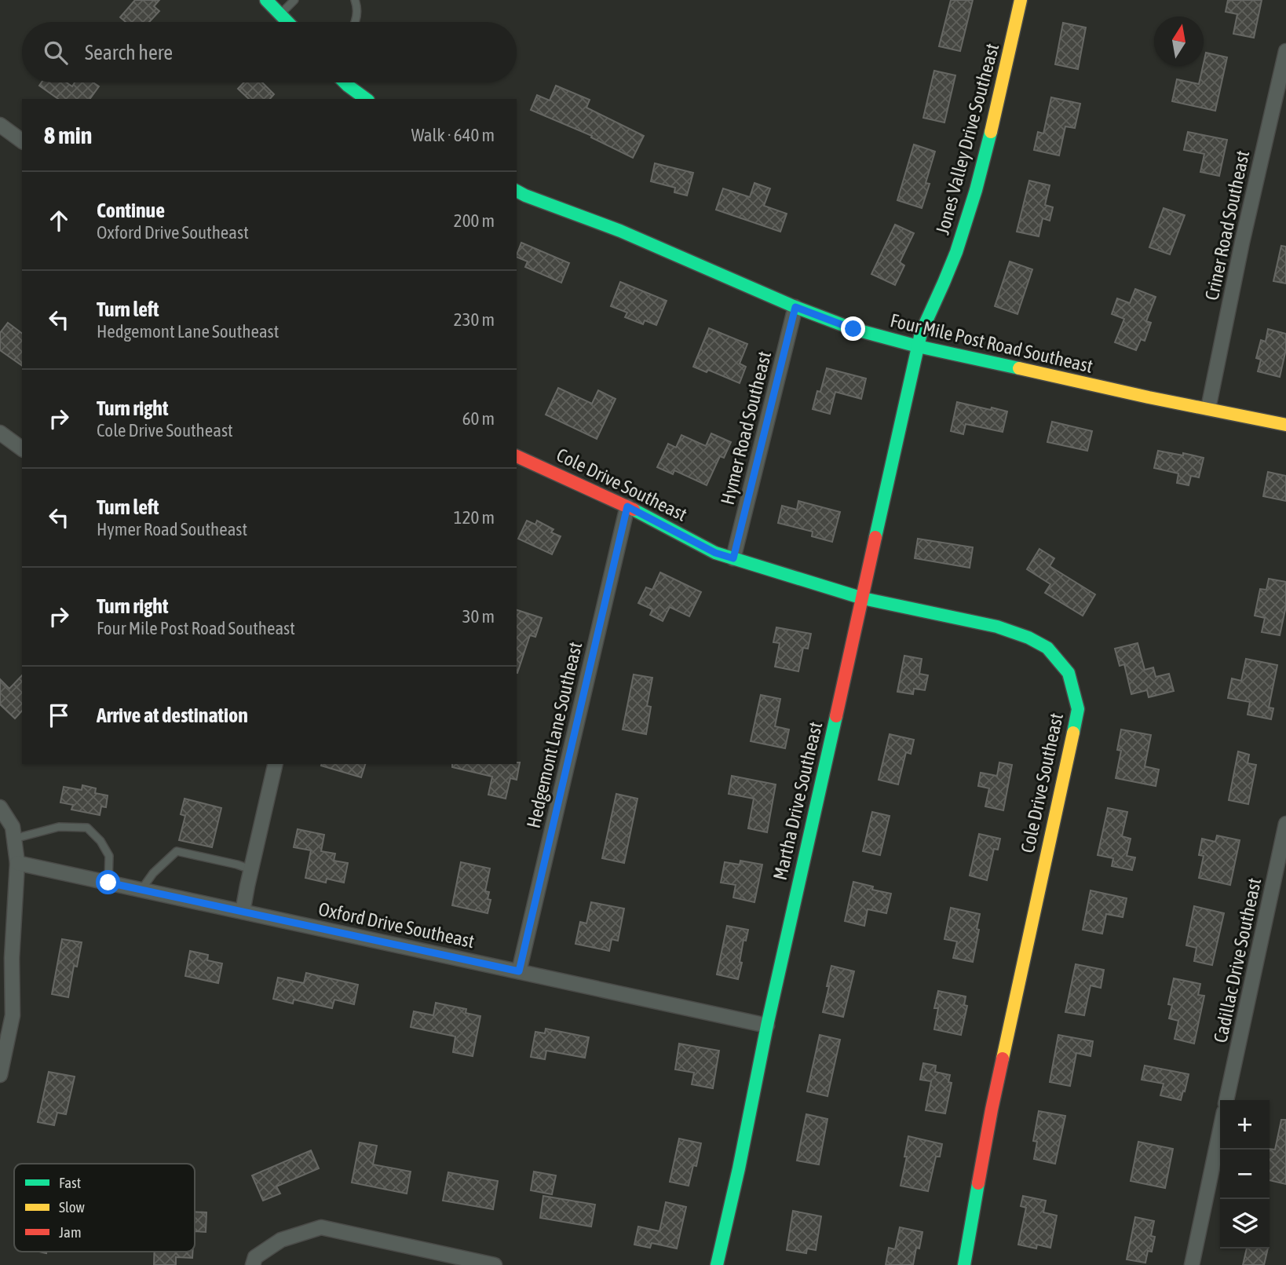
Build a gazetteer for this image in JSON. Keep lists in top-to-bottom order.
{
  "streets": {
    "street": [
      "Jones Valley Drive Southeast",
      "Criner Road Southeast",
      "Four Mile Post Road Southeast",
      "Hymer Road Southeast",
      "Cole Drive Southeast",
      "Hedgemont Lane Southeast",
      "Martha Drive Southeast",
      "Oxford Drive Southeast",
      "Cadillac Drive Southeast"
    ]
  },
  "crossings": [
    ["Jones Valley Drive Southeast", "Four Mile Post Road Southeast"],
    ["Jones Valley Drive Southeast", "Martha Drive Southeast"],
    ["Criner Road Southeast", "Four Mile Post Road Southeast"],
    ["Four Mile Post Road Southeast", "Hymer Road Southeast"],
    ["Four Mile Post Road Southeast", "Martha Drive Southeast"],
    ["Hymer Road Southeast", "Cole Drive Southeast"],
    ["Cole Drive Southeast", "Hedgemont Lane Southeast"],
    ["Cole Drive Southeast", "Martha Drive Southeast"],
    ["Hedgemont Lane Southeast", "Oxford Drive Southeast"],
    ["Martha Drive Southeast", "Oxford Drive Southeast"]
  ],
  "legend": ["Fast", "Slow", "Jam"],
  "north": "top",
  "page": {
    "search": "Search here",
    "heading": ["8 min", "Walk · 640 m"],
    "list": [
      ["Continue", "Oxford Drive Southeast", "200 m"],
      ["Turn left", "Hedgemont Lane Southeast", "230 m"],
      ["Turn right", "Cole Drive Southeast", "60 m"],
      ["Turn left", "Hymer Road Southeast", "120 m"],
      ["Turn right", "Four Mile Post Road Southeast", "30 m"],
      "Arrive at destination"
    ],
    "map_buttons": ["+", "−"]
  }
}
